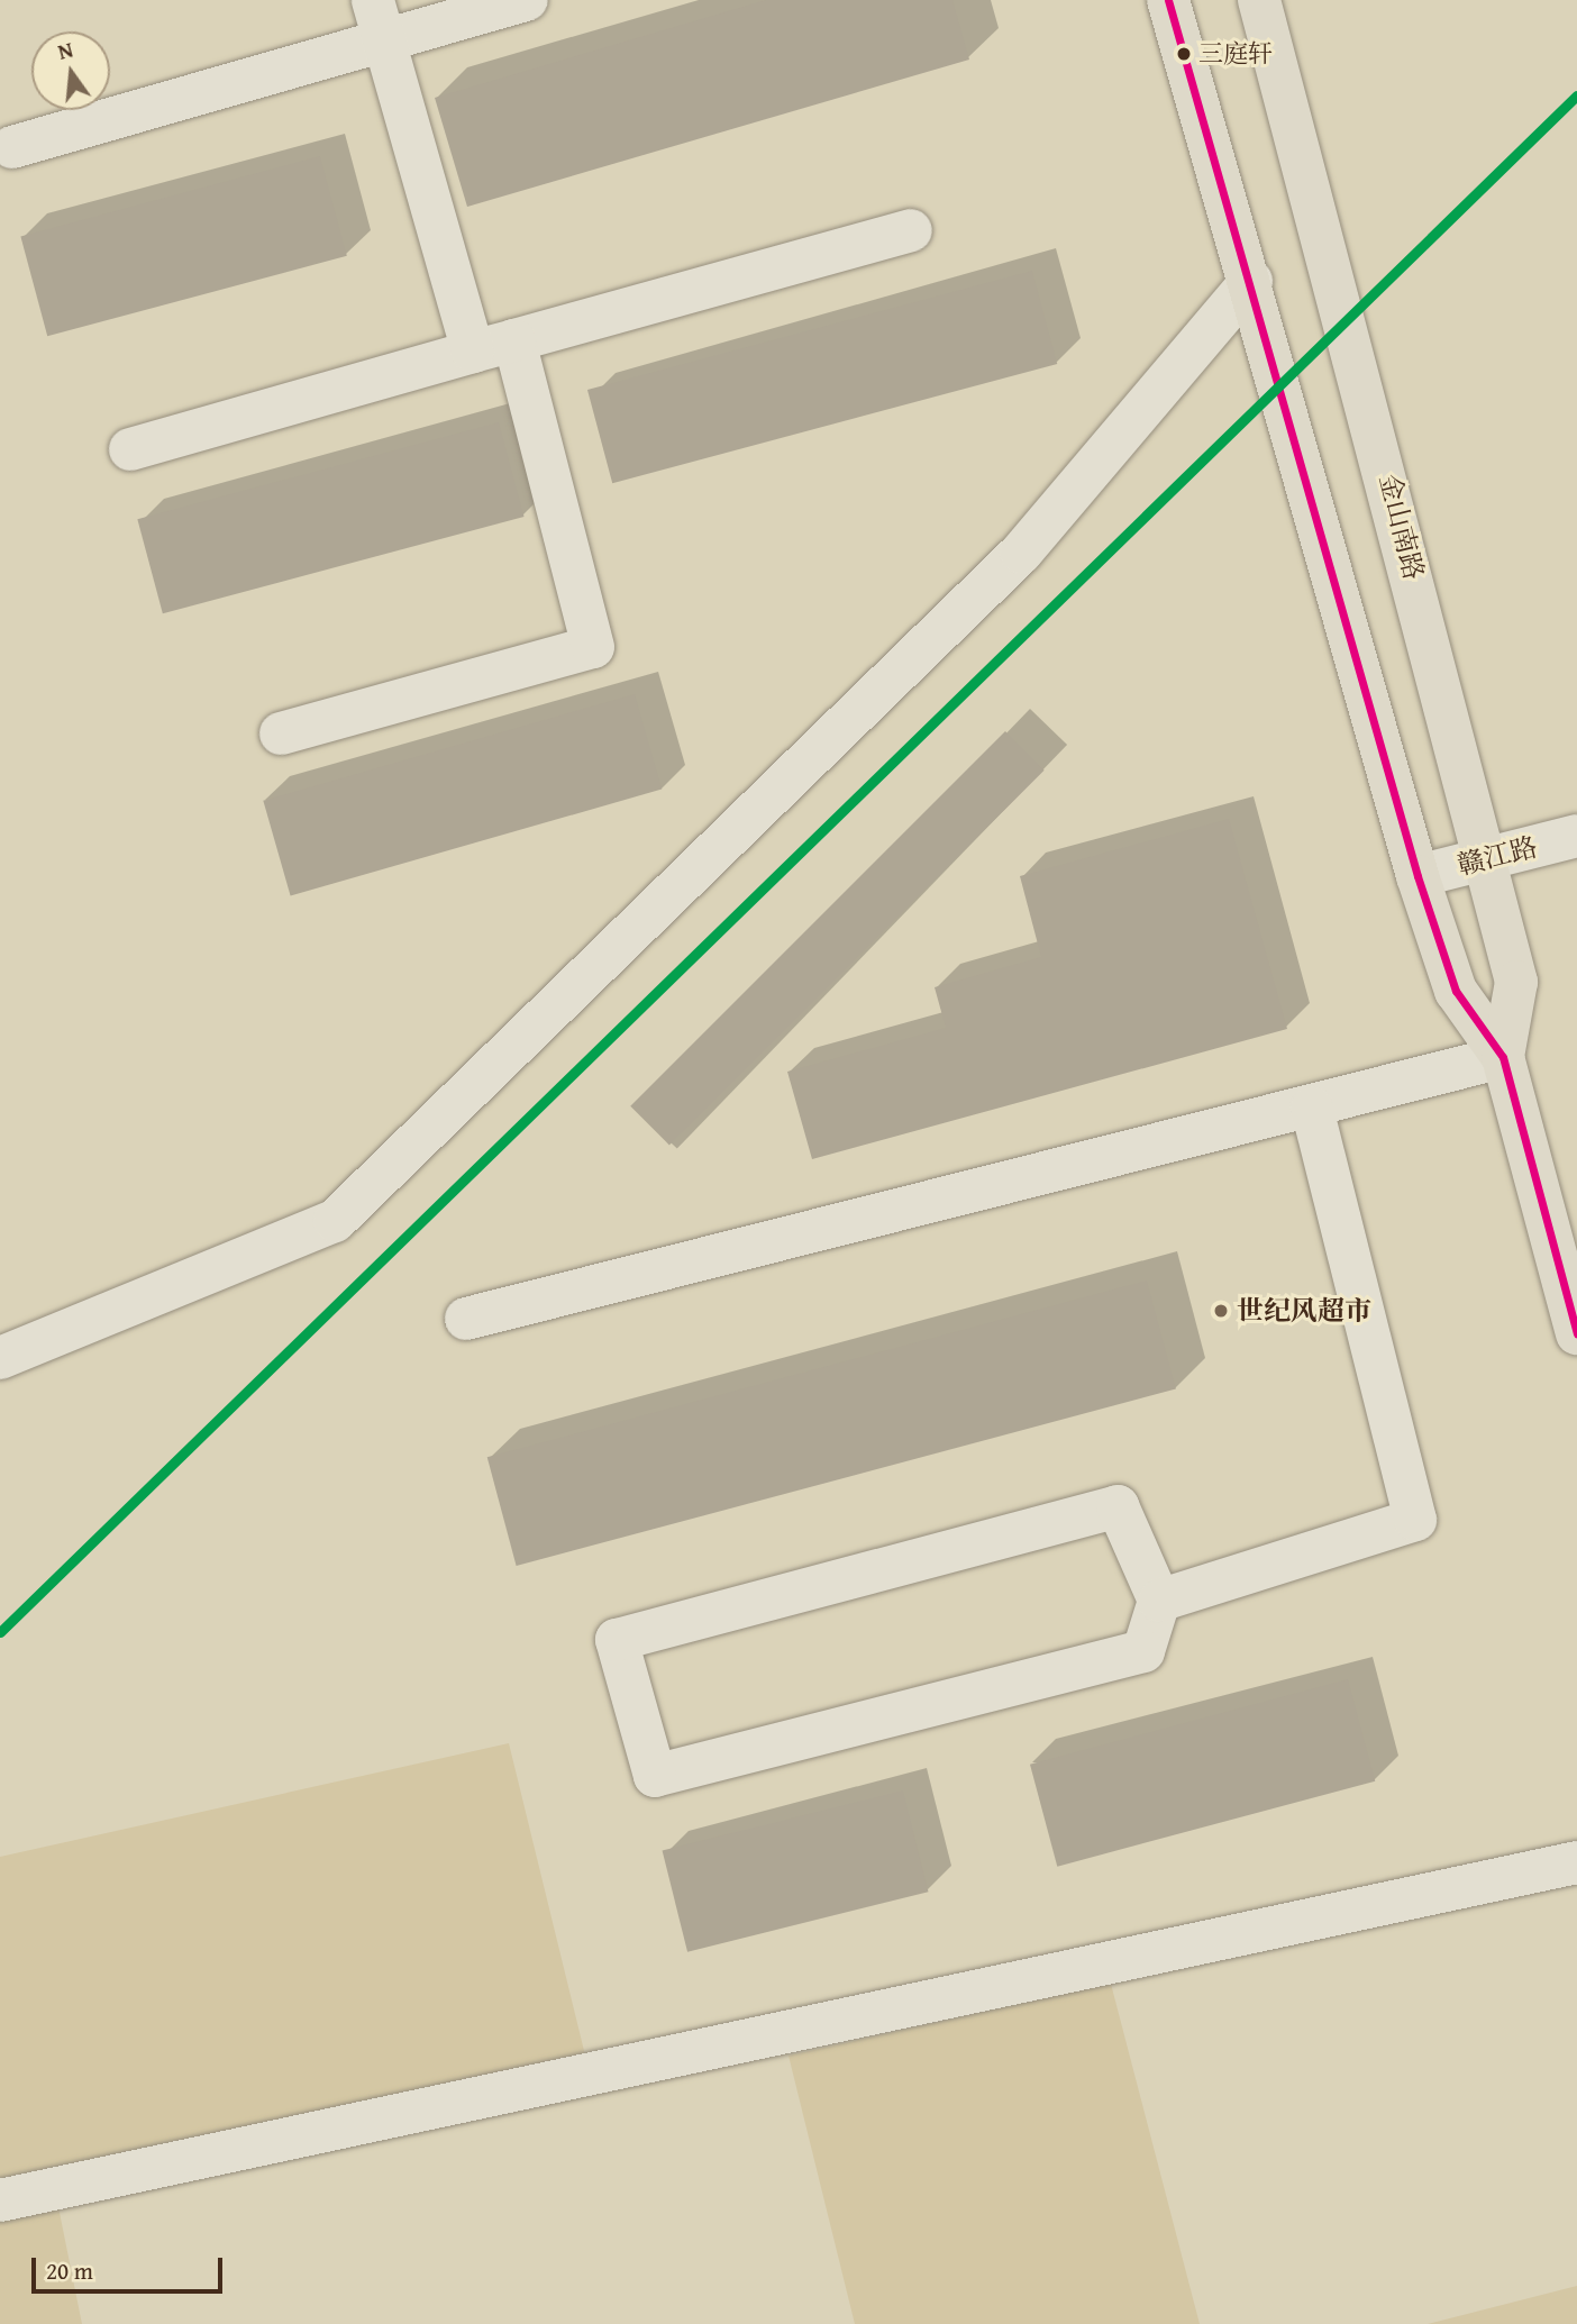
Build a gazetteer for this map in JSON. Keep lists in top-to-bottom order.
{
  "streets": {
    "main road": ["金山南路"],
    "street": ["赣江路"]
  },
  "crossings": [
    ["金山南路", "赣江路"]
  ],
  "places": ["三庭轩", "世纪风超市"],
  "scale_bar": "20 m",
  "north": "top"
}
